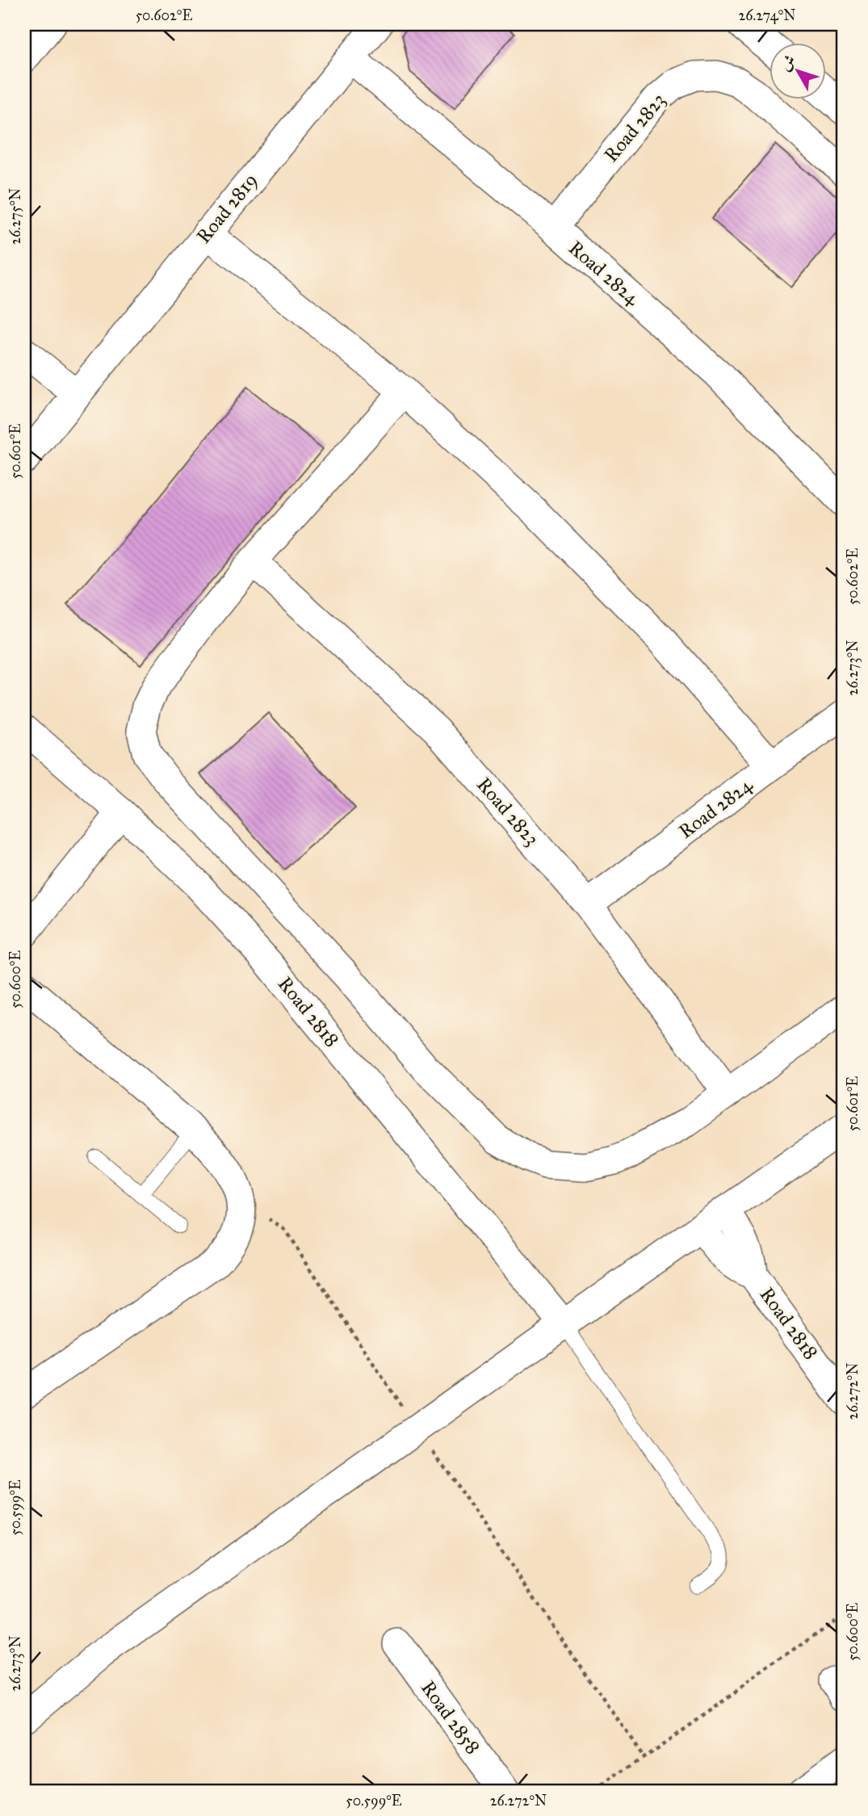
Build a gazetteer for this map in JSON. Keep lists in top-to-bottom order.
{
  "streets": {
    "street": [
      "Road 2823",
      "Road 2819",
      "Road 2824",
      "Road 2818",
      "Road 2858"
    ]
  },
  "crossings": [
    ["Road 2823", "Road 2824"],
    ["Road 2819", "Road 2824"]
  ],
  "north": "top left",
  "coordinates": [
    "50.602°E",
    "26.274°N",
    "26.275°N",
    "50.601°E",
    "26.273°N",
    "50.600°E",
    "26.272°N",
    "50.599°E"
  ]
}
